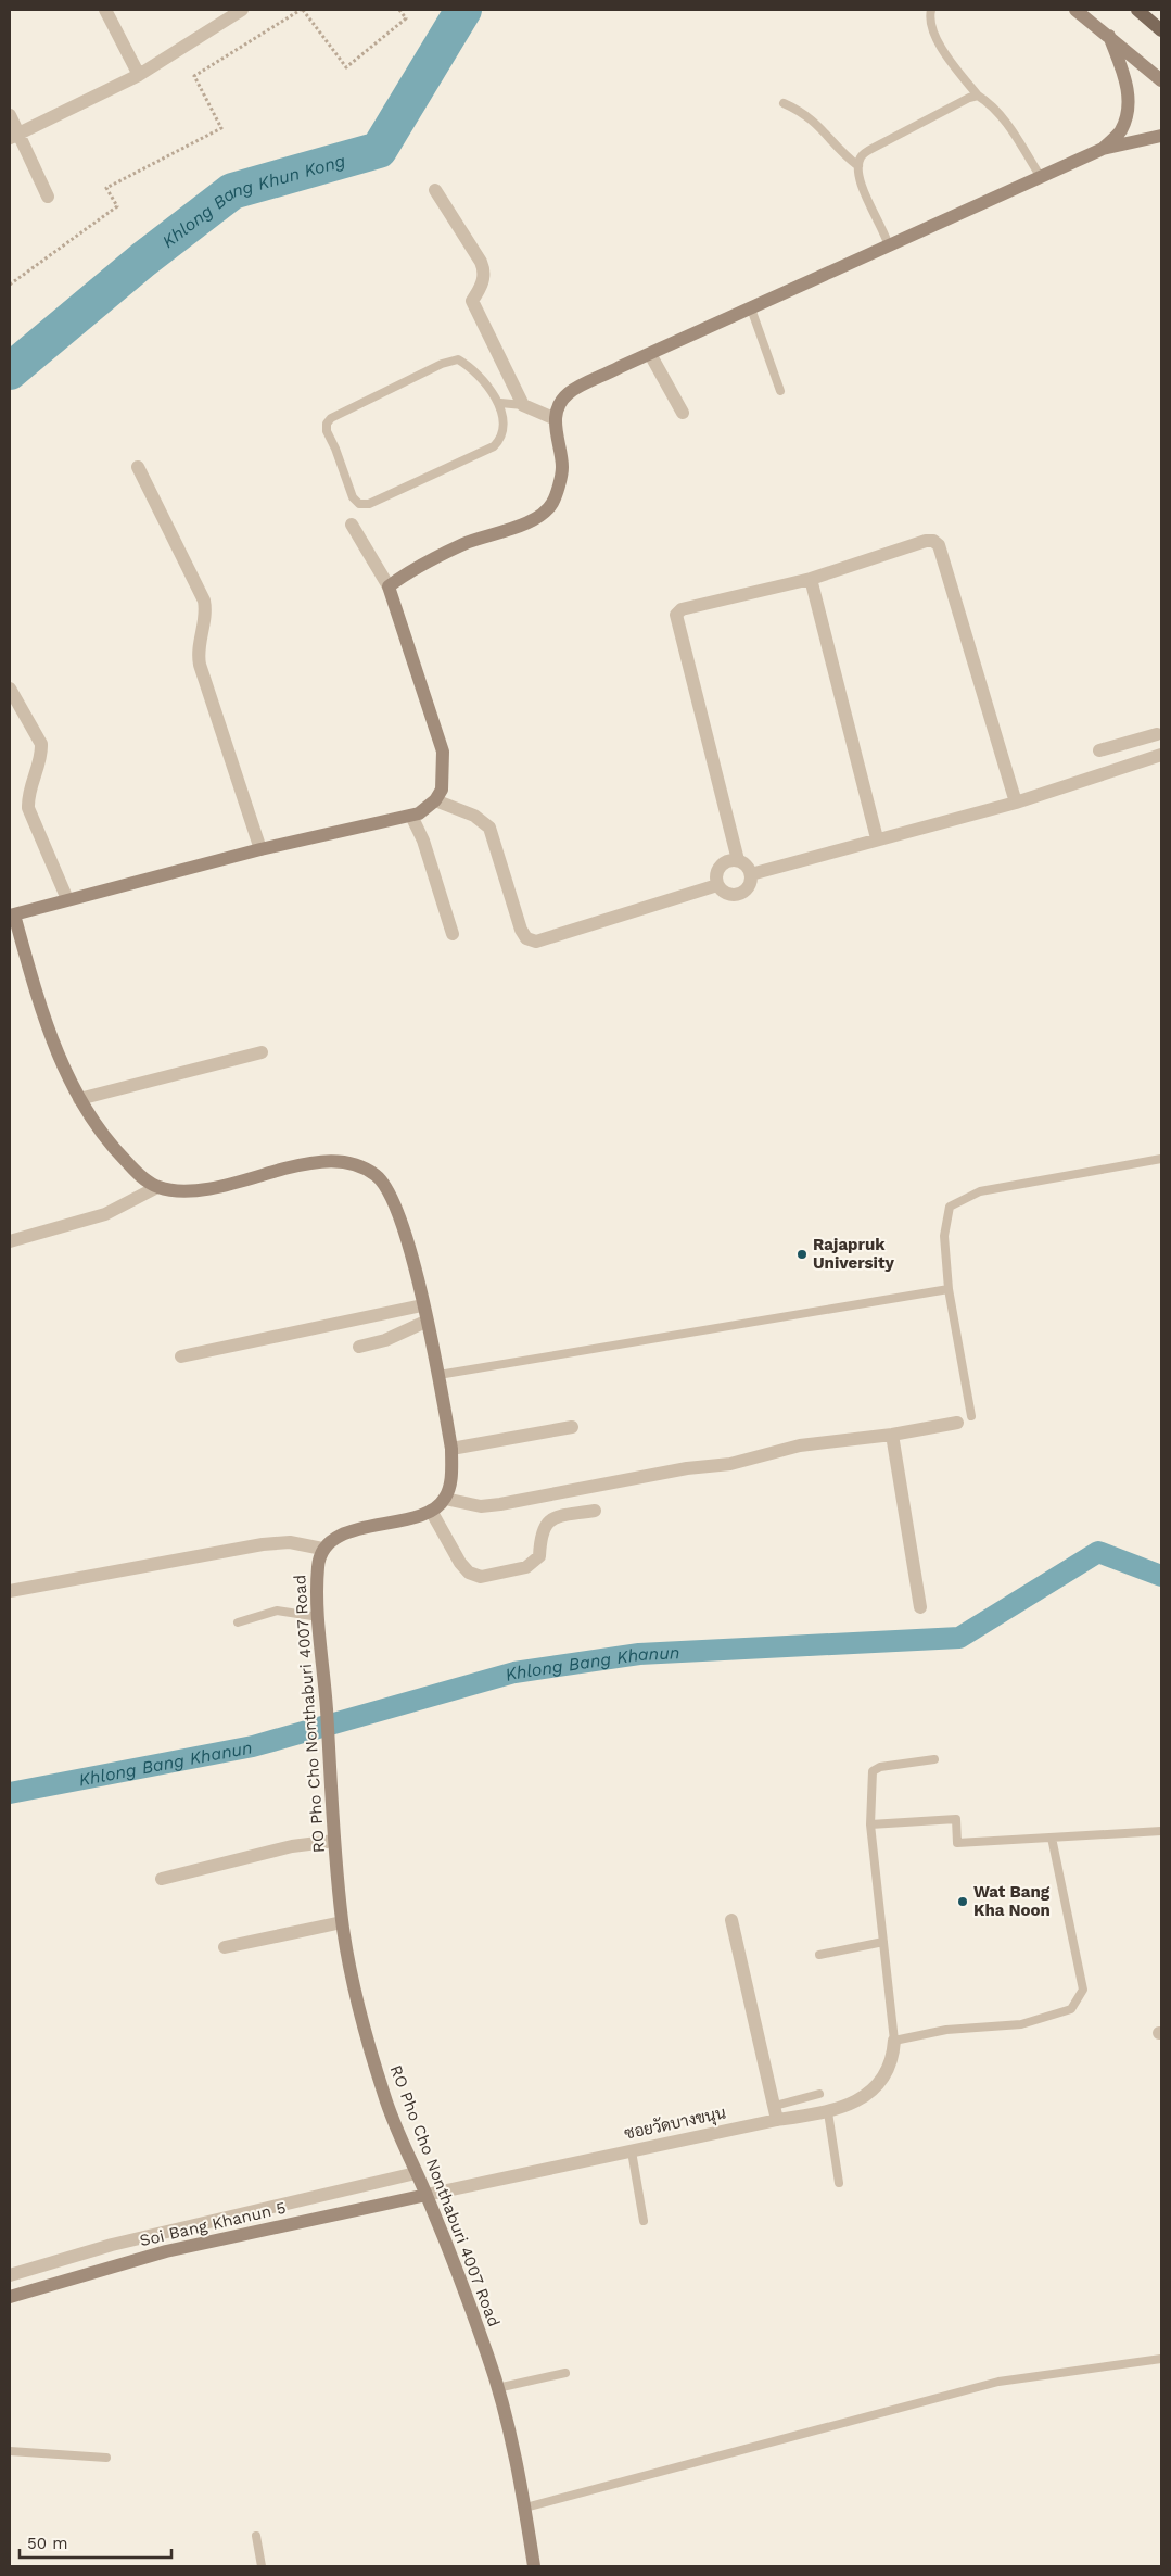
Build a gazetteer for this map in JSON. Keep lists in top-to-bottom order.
{
  "streets": {
    "street": ["RO Pho Cho Nonthaburi 4007 Road", "ซอยวัดบางขนุน", "Soi Bang Khanun 5"]
  },
  "crossings": [
    ["RO Pho Cho Nonthaburi 4007 Road", "ซอยวัดบางขนุน"],
    ["RO Pho Cho Nonthaburi 4007 Road", "Soi Bang Khanun 5"],
    ["ซอยวัดบางขนุน", "Soi Bang Khanun 5"]
  ],
  "water": ["Khlong Bang Khun Kong", "Khlong Bang Khanun"],
  "places": ["Rajapruk University", "Wat Bang Kha Noon"],
  "scale_bar": "50 m"
}
